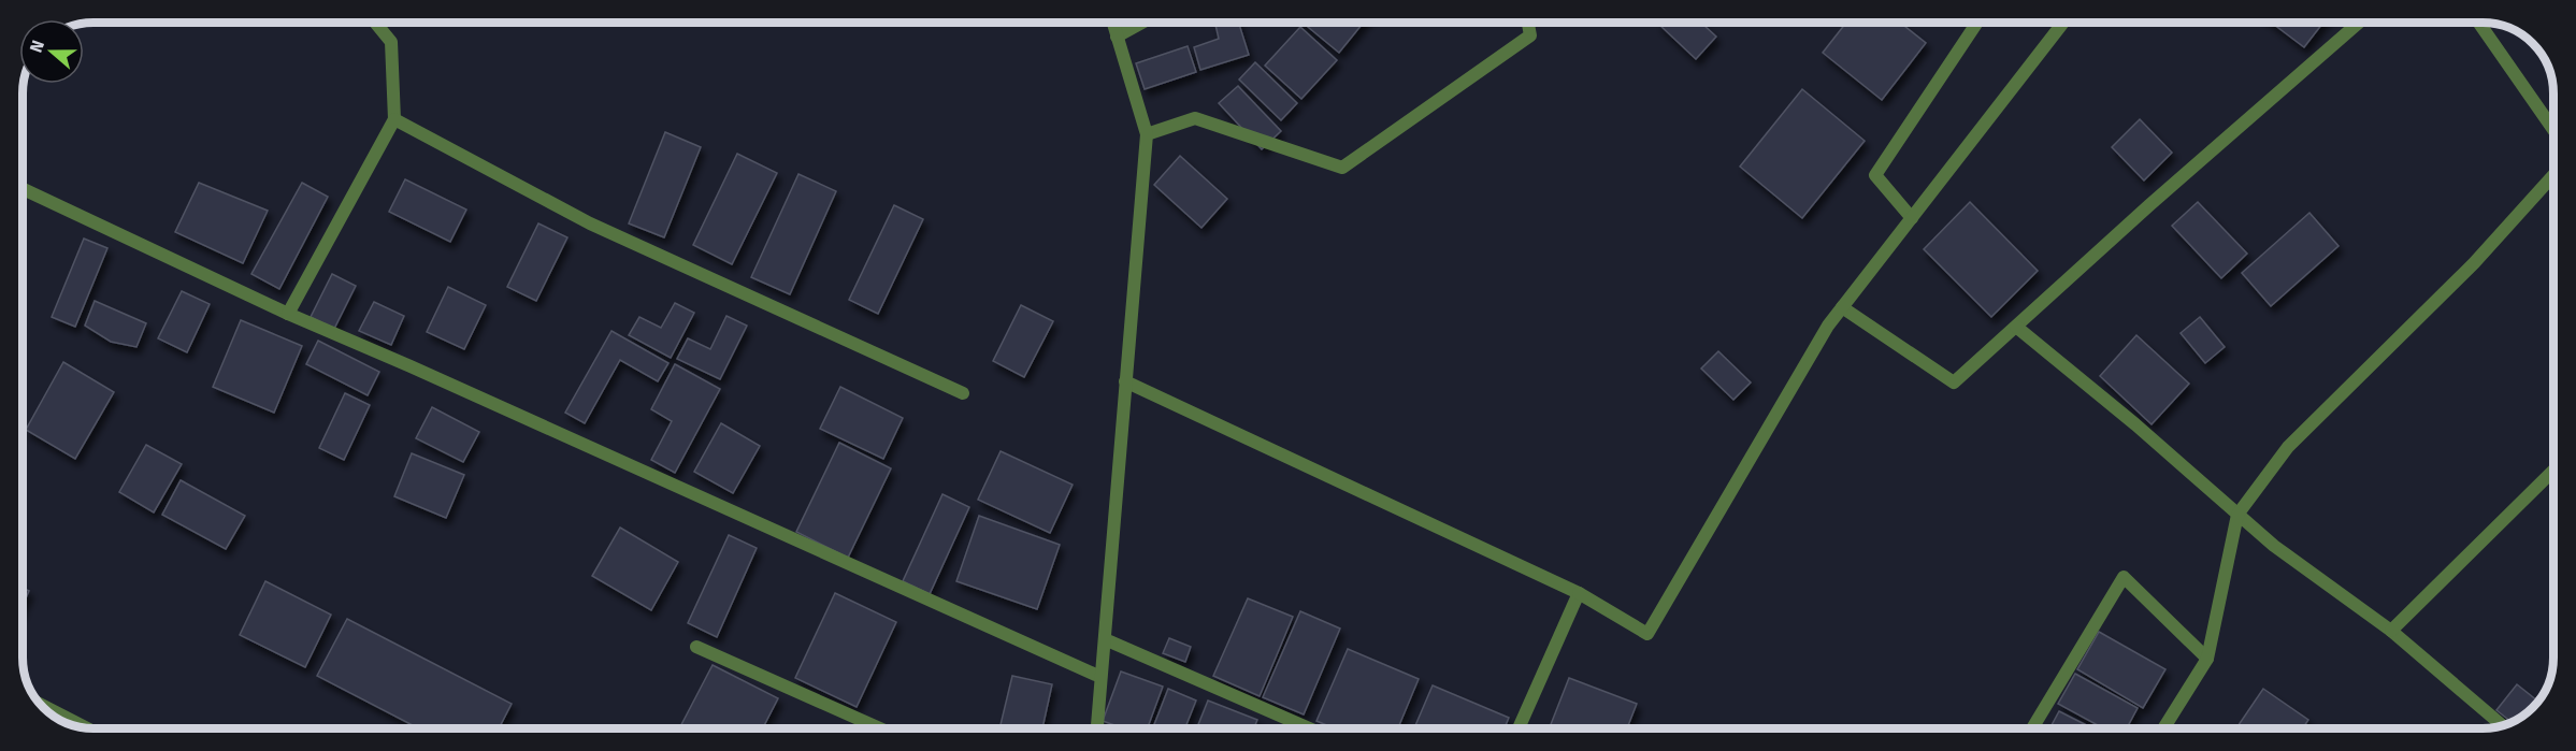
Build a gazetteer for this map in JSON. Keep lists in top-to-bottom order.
{
  "north": "left"
}
